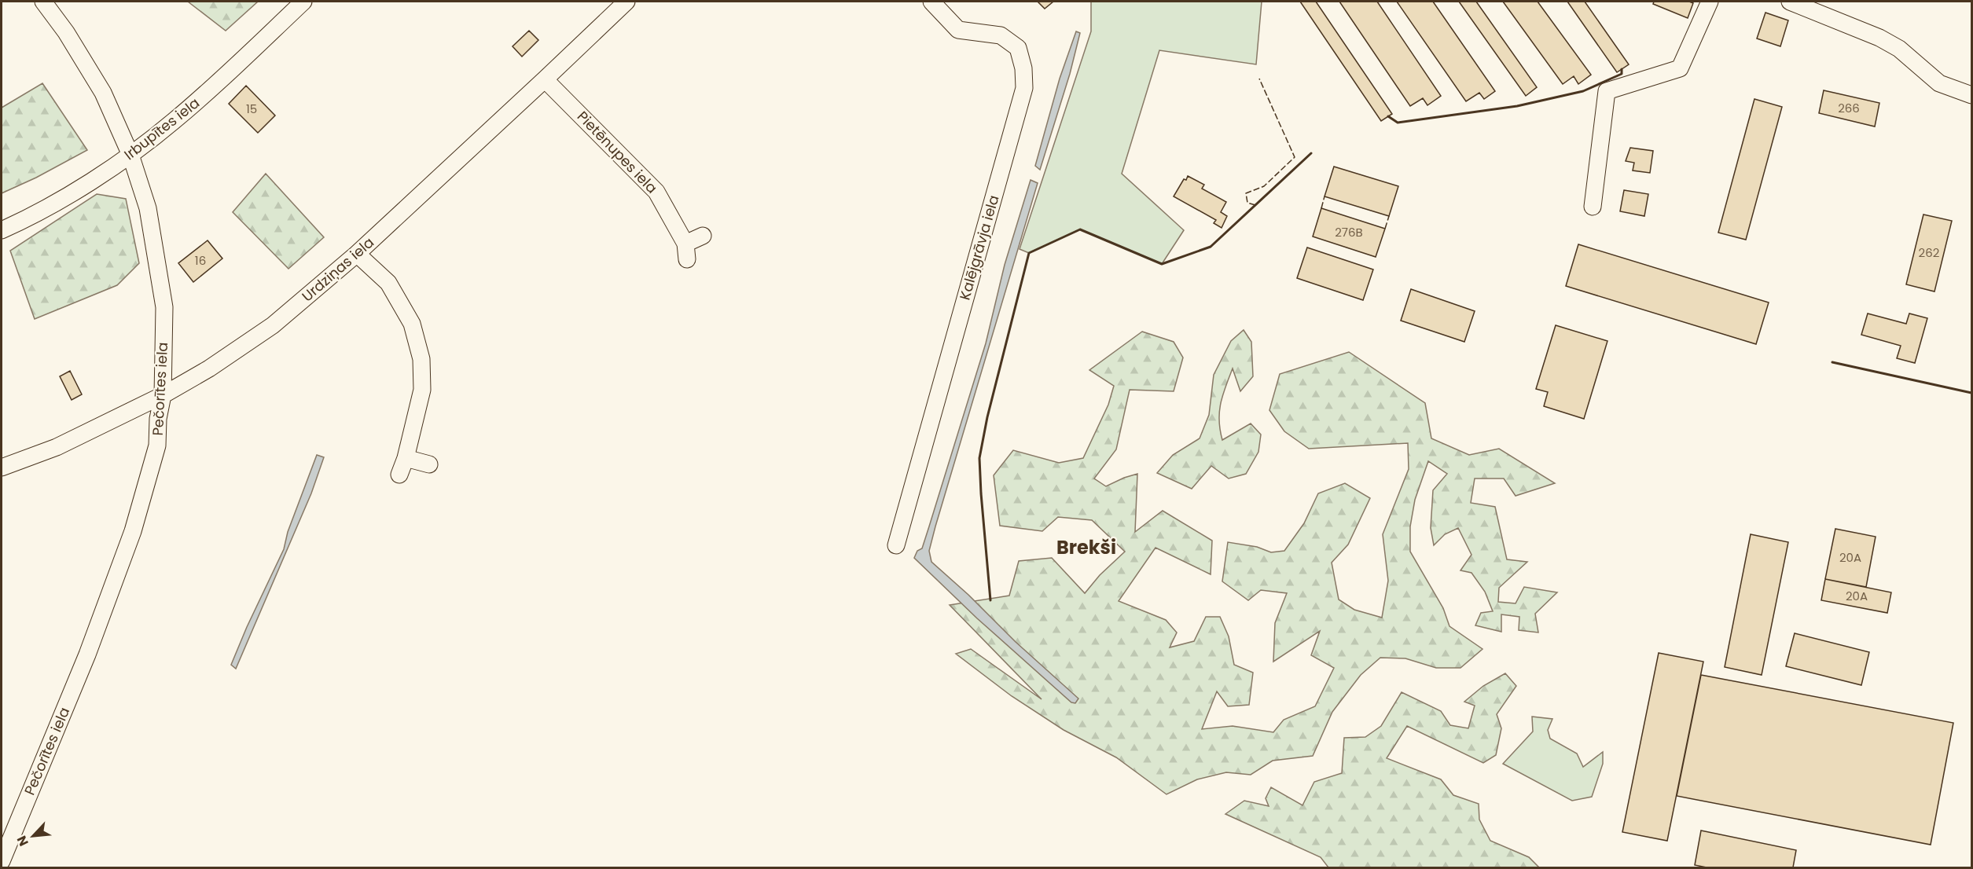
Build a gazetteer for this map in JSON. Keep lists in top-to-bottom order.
{
  "streets": {
    "street": [
      "Irbupītes iela",
      "Pietēnupes iela",
      "Kalējgrāvja iela",
      "Urdziņas iela",
      "Pečorītes iela"
    ]
  },
  "crossings": [
    ["Irbupītes iela", "Pečorītes iela"],
    ["Pietēnupes iela", "Urdziņas iela"],
    ["Urdziņas iela", "Pečorītes iela"]
  ],
  "districts": ["Brekši"],
  "house_numbers": [
    "266",
    "15",
    "276B",
    "262",
    "16",
    "20A",
    "20A"
  ],
  "north": "bottom left"
}
